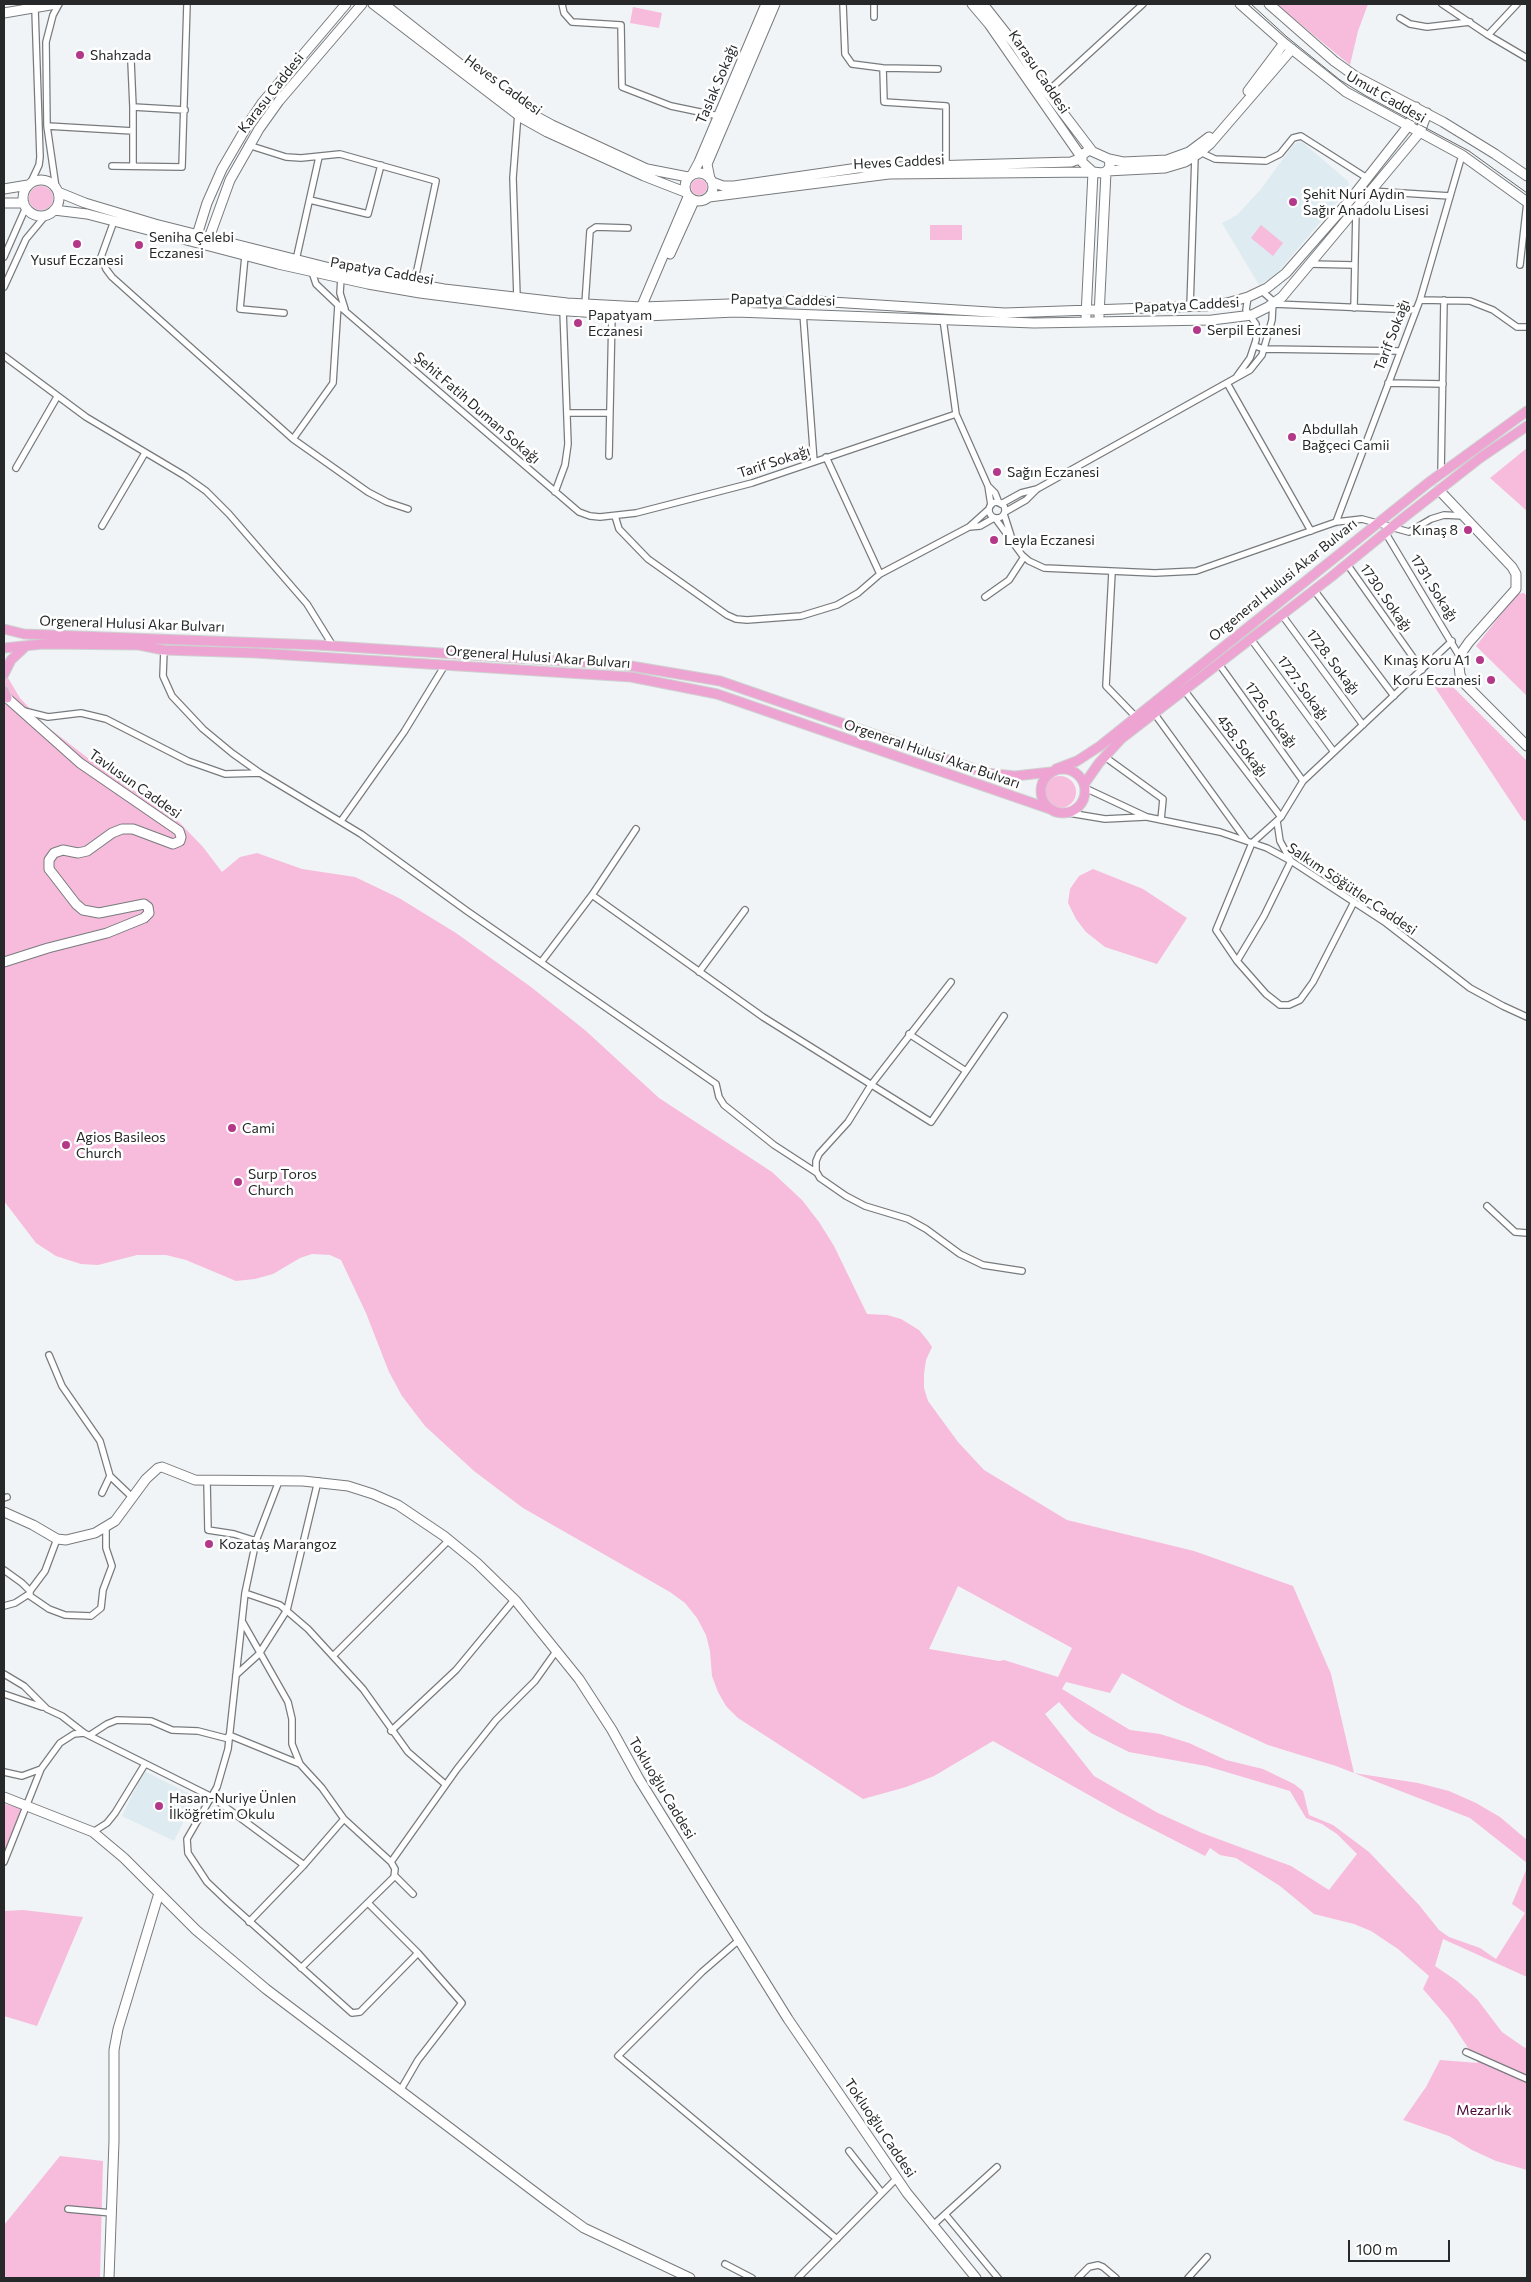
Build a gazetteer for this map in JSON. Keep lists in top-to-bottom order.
{
  "streets": {
    "main road": ["Orgeneral Hulusi Akar Bulvarı"],
    "street": [
      "Karasu Caddesi",
      "Taslak Sokağı",
      "Heves Caddesi",
      "Umut Caddesi",
      "Papatya Caddesi",
      "Tarif Sokağı",
      "Şehit Fatih Duman Sokağı",
      "1731. Sokağı",
      "1730. Sokağı",
      "1728. Sokağı",
      "1727. Sokağı",
      "1726. Sokağı",
      "458. Sokağı",
      "Tavlusun Caddesi",
      "Salkım Söğütler Caddesi",
      "Tokluoğlu Caddesi"
    ]
  },
  "crossings": [
    ["Karasu Caddesi", "Heves Caddesi"],
    ["Karasu Caddesi", "Papatya Caddesi"],
    ["Taslak Sokağı", "Heves Caddesi"],
    ["Umut Caddesi", "Papatya Caddesi"],
    ["Umut Caddesi", "Tarif Sokağı"],
    ["Papatya Caddesi", "Şehit Fatih Duman Sokağı"],
    ["Tarif Sokağı", "Şehit Fatih Duman Sokağı"],
    ["Orgeneral Hulusi Akar Bulvarı", "1731. Sokağı"],
    ["Orgeneral Hulusi Akar Bulvarı", "1730. Sokağı"],
    ["Orgeneral Hulusi Akar Bulvarı", "1728. Sokağı"],
    ["Orgeneral Hulusi Akar Bulvarı", "1727. Sokağı"],
    ["Orgeneral Hulusi Akar Bulvarı", "1726. Sokağı"],
    ["Orgeneral Hulusi Akar Bulvarı", "458. Sokağı"],
    ["Orgeneral Hulusi Akar Bulvarı", "Salkım Söğütler Caddesi"]
  ],
  "parks": ["Mezarlık"],
  "places": [
    "Shahzada",
    "Şehit Nuri Aydın Sağır Anadolu Lisesi",
    "Yusuf Eczanesi",
    "Seniha Çelebi Eczanesi",
    "Papatyam Eczanesi",
    "Serpil Eczanesi",
    "Abdullah Bağçeci Camii",
    "Sağın Eczanesi",
    "Kınaş 8",
    "Leyla Eczanesi",
    "Kınaş Koru A1",
    "Koru Eczanesi",
    "Cami",
    "Agios Basileos Church",
    "Surp Toros Church",
    "Kozataş Marangoz",
    "Hasan-Nuriye Ünlen İlköğretim Okulu"
  ],
  "scale_bar": "100 m"
}
